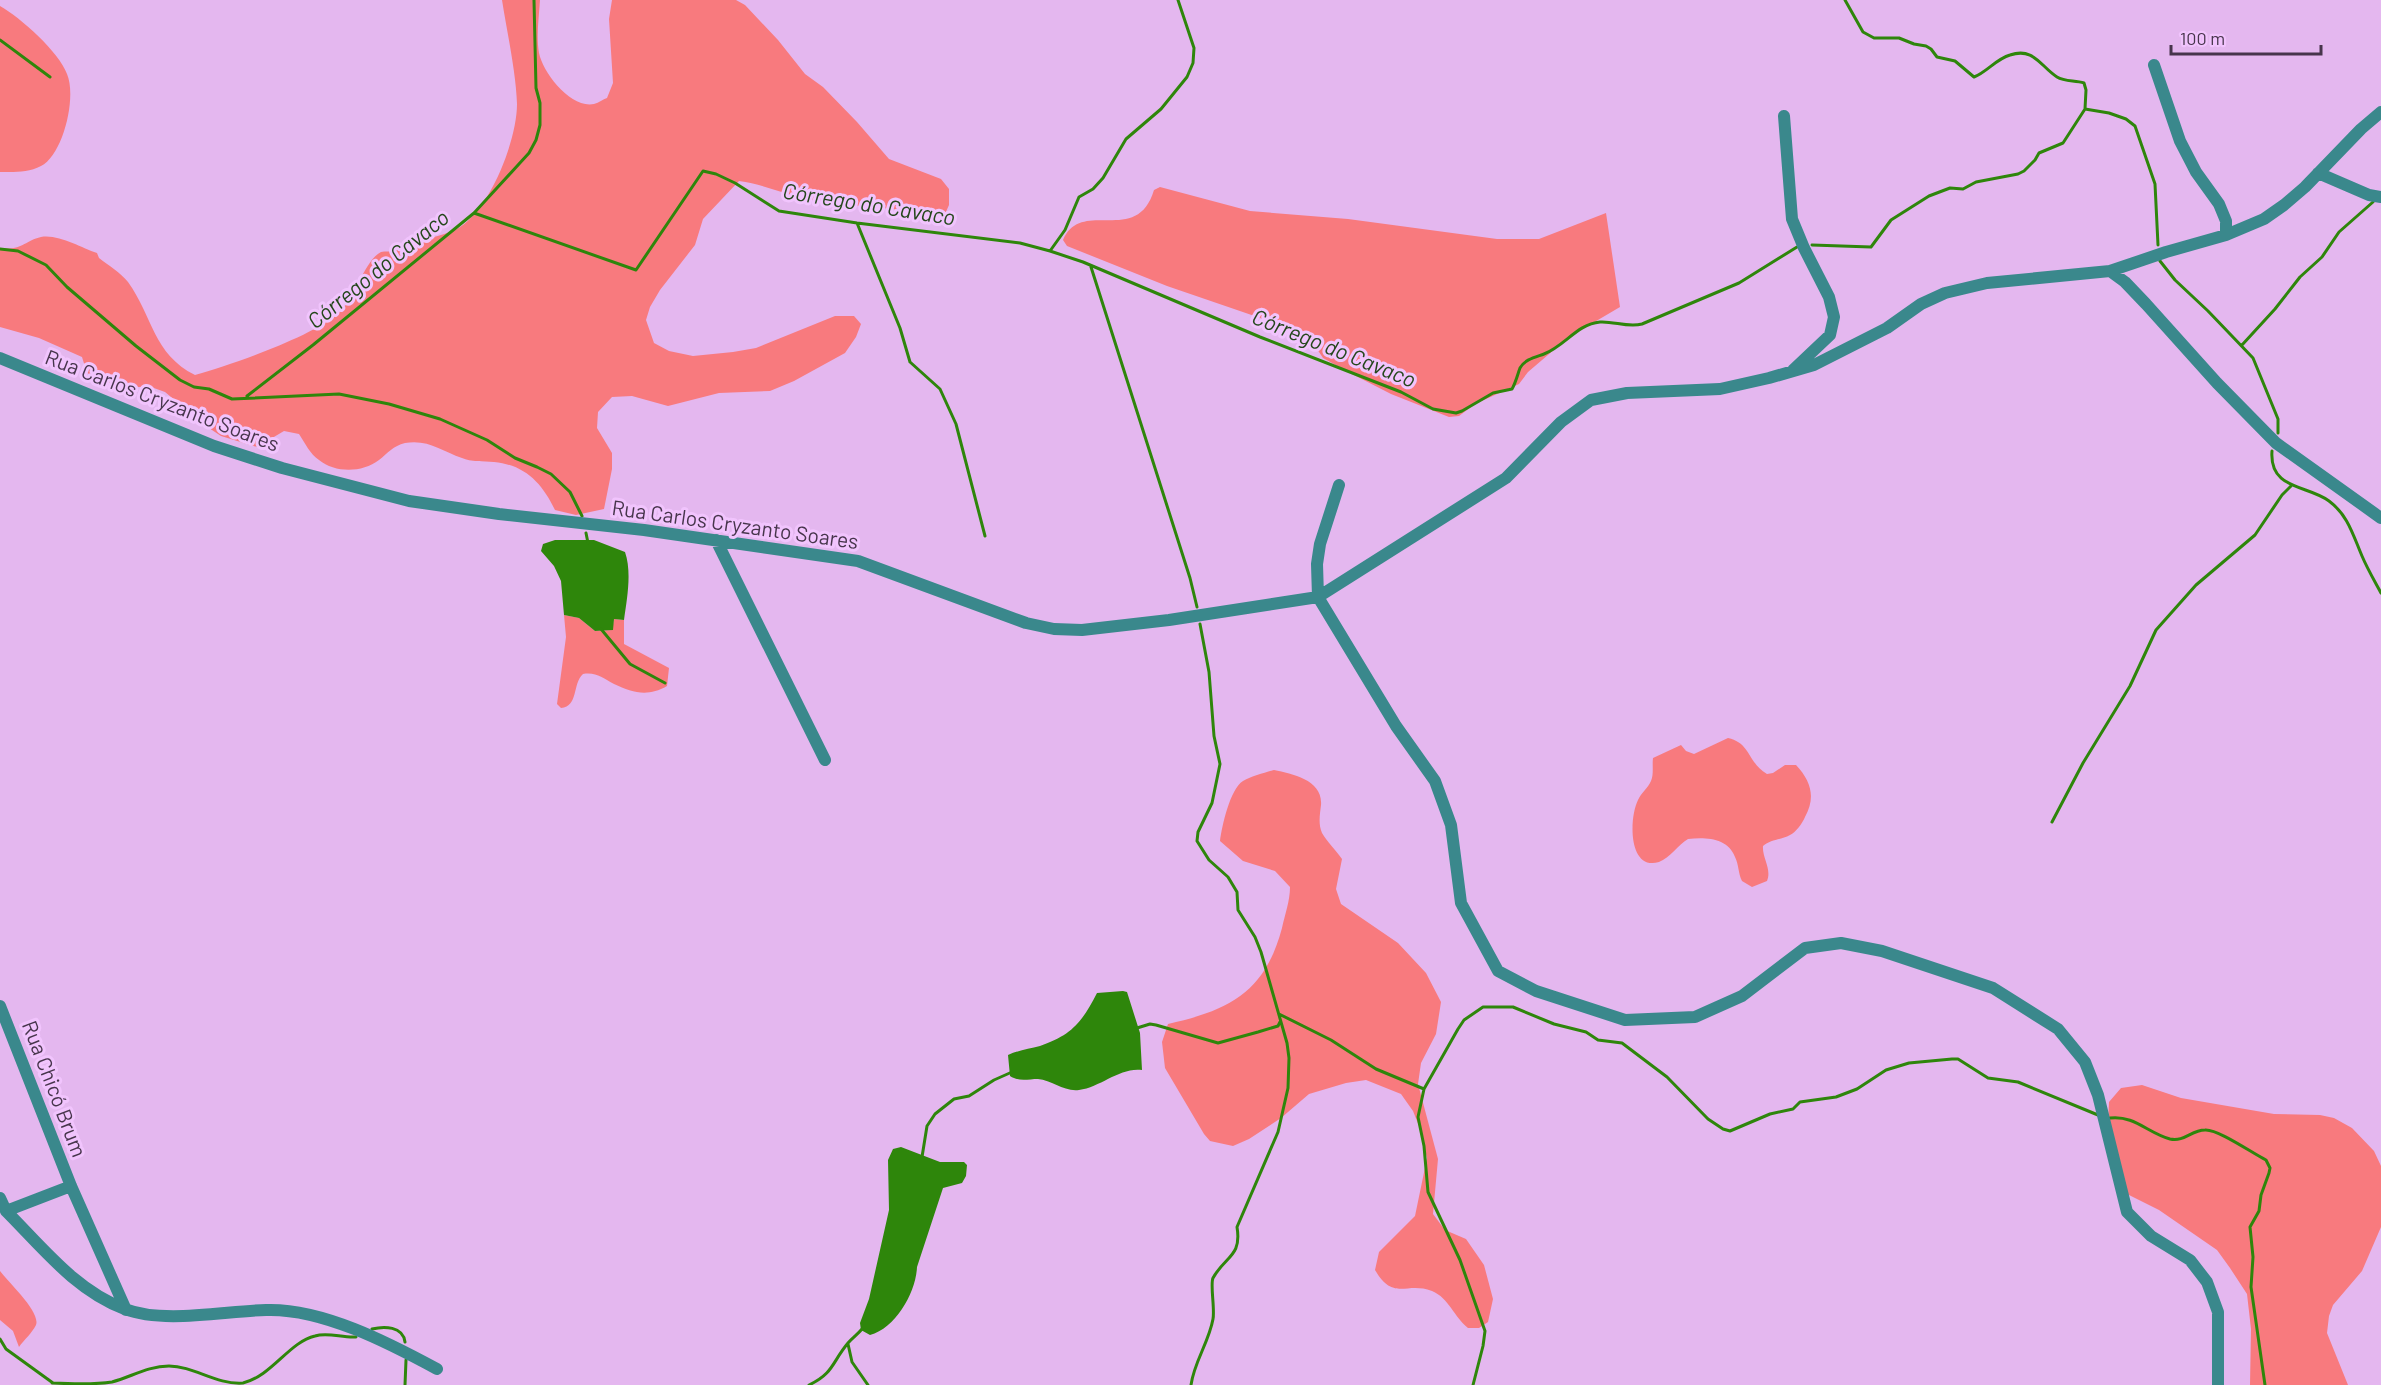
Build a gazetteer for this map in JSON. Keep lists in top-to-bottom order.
{
  "streets": {
    "street": ["Rua Carlos Cryzanto Soares", "Rua Chicó Brum"]
  },
  "water": ["Córrego do Cavaco"],
  "scale_bar": "100 m"
}
